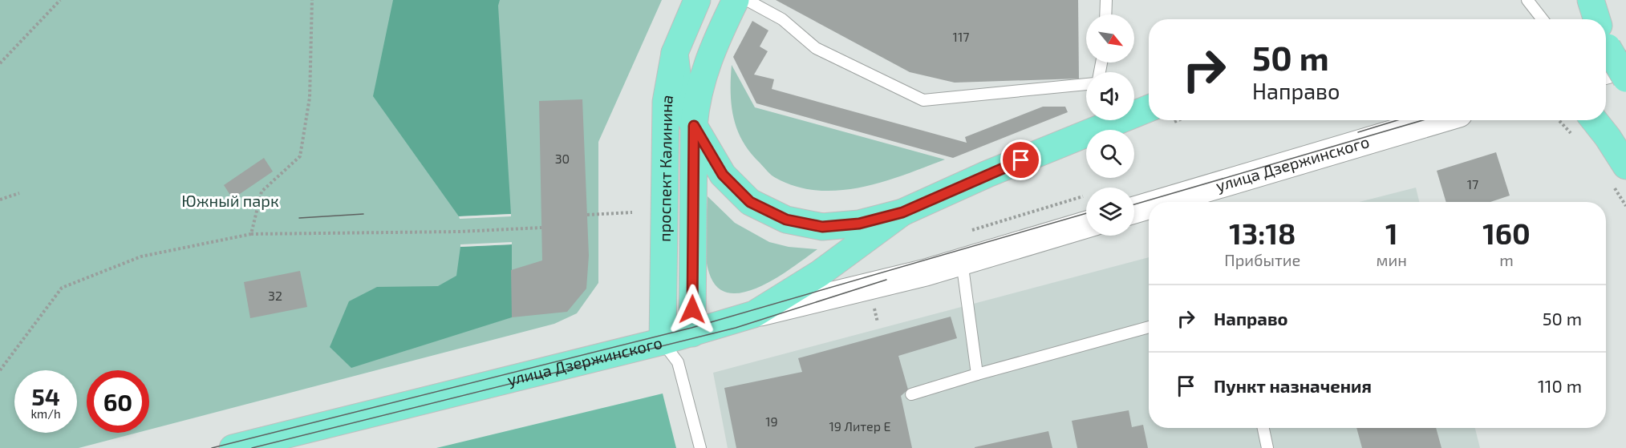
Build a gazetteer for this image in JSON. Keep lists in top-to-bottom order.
{
  "streets": {
    "main road": ["улица Дзержинского", "проспект Калинина"]
  },
  "crossings": [
    ["улица Дзержинского", "проспект Калинина"]
  ],
  "parks": ["Южный парк"],
  "house_numbers": [
    "117",
    "30",
    "17",
    "32",
    "19",
    "19 Литер Е"
  ],
  "north": "bottom right",
  "page": {
    "turn": ["50 m", "Направо"],
    "eta": [
      "13:18",
      "Прибытие",
      "1",
      "мин",
      "160",
      "m"
    ],
    "list": [
      {
        "name": "Направо",
        "value": "50 m"
      },
      {
        "name": "Пункт назначения",
        "value": "110 m"
      }
    ],
    "speed": "54 km/h",
    "limit": "60"
  }
}
